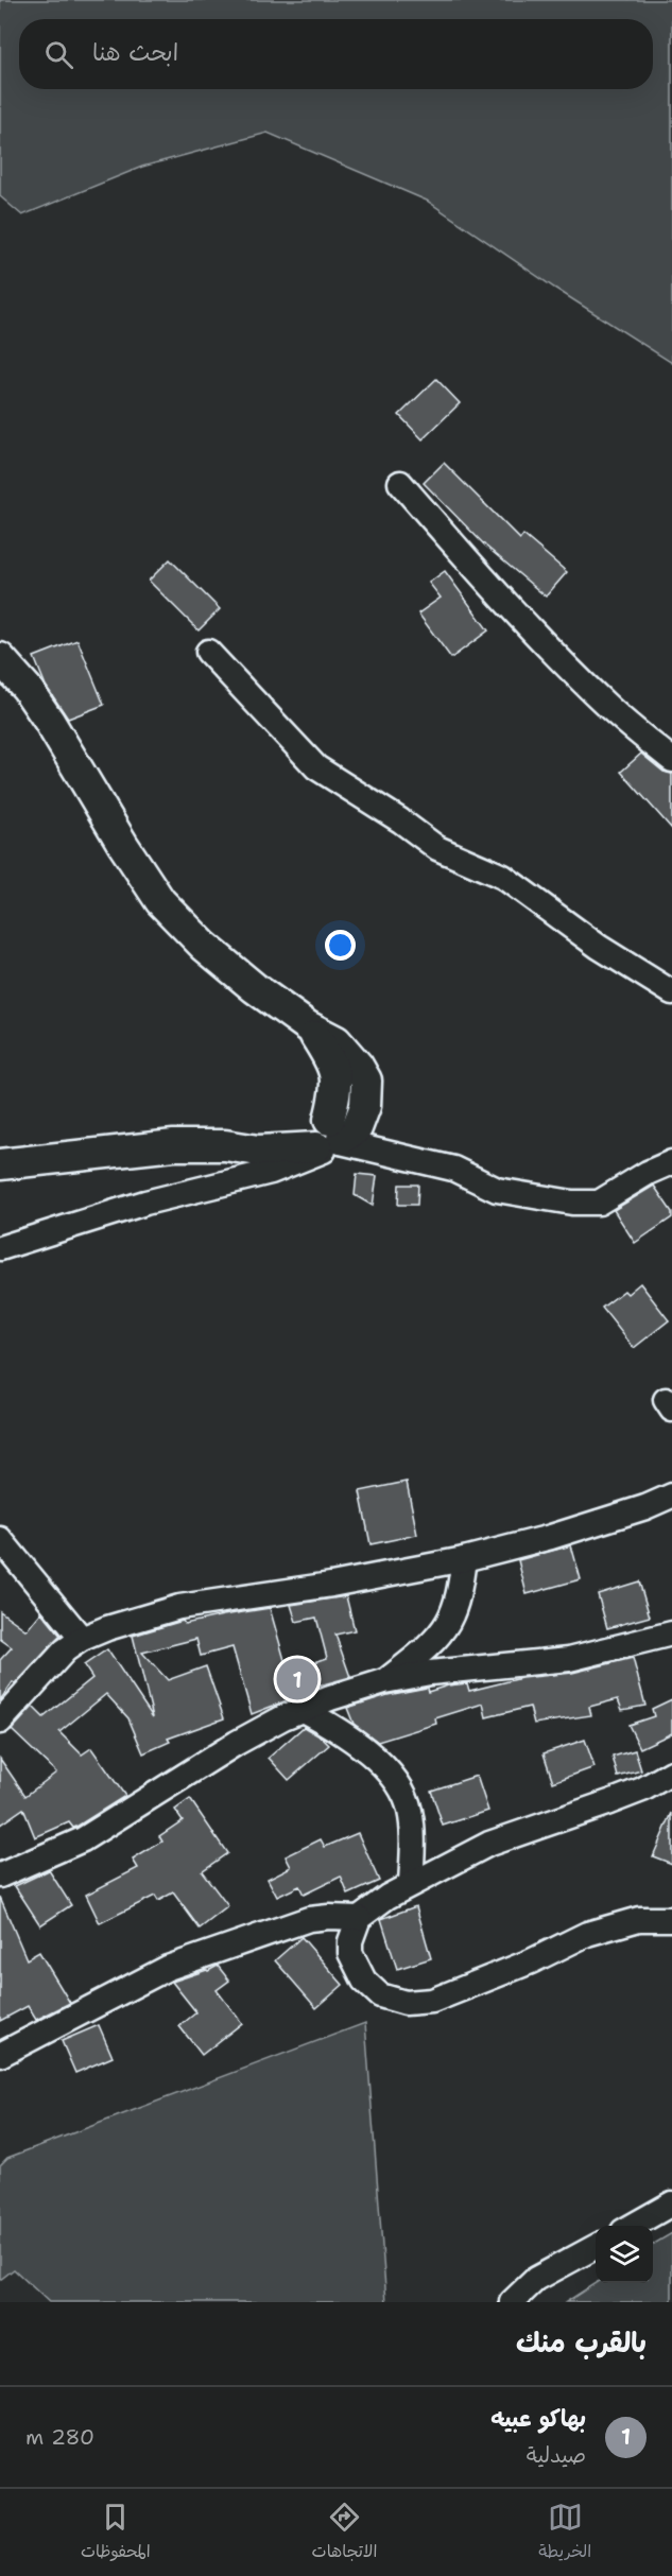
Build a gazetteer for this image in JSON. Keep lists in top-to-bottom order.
{
  "page": {
    "search": "ابحث هنا",
    "pins": "1",
    "heading": "بالقرب منك",
    "list": [
      {
        "mark": "1",
        "name": "بهاكو عبيه",
        "note": "صيدلية",
        "value": "280 m"
      }
    ],
    "nav": ["الخريطة", "الاتجاهات", "المحفوظات"]
  }
}
